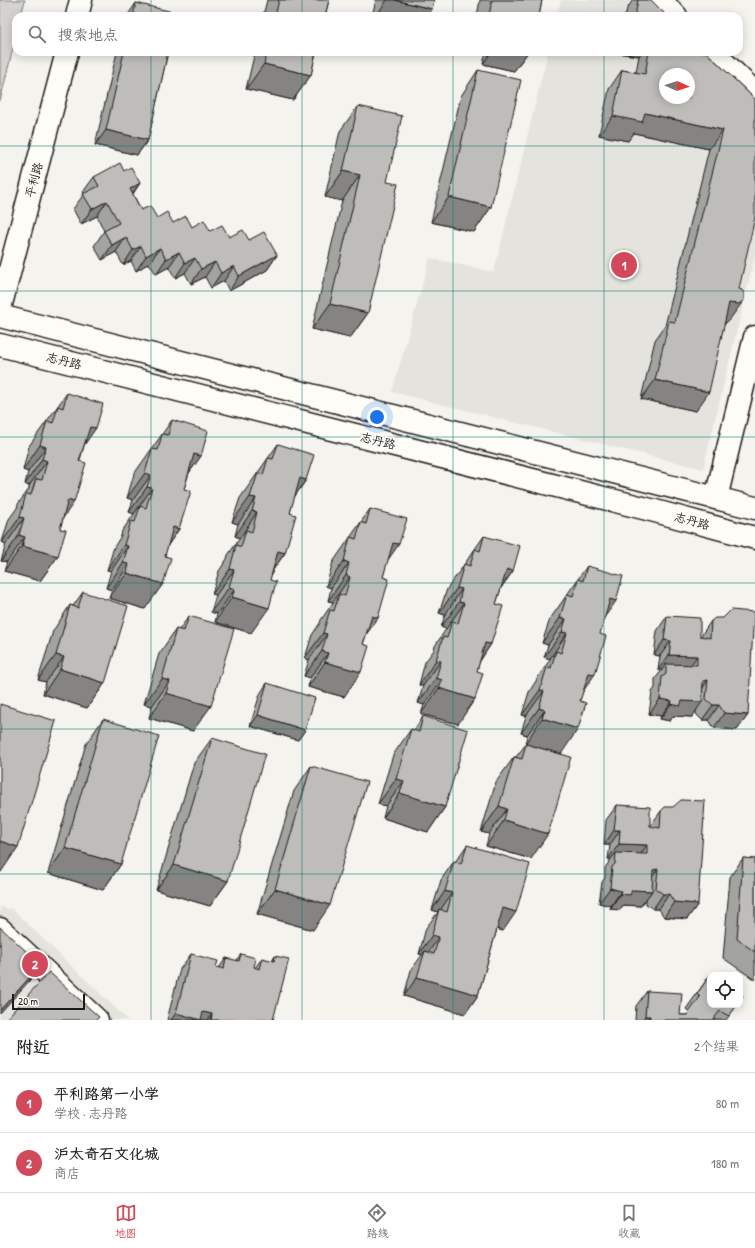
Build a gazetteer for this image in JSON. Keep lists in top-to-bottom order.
{
  "streets": {
    "main road": ["平利路", "志丹路"]
  },
  "scale_bar": "20 m",
  "north": "right",
  "page": {
    "search": "搜索地点",
    "pins": ["1", "2"],
    "scale": "20 m",
    "heading": ["附近", "2个结果"],
    "list": [
      {
        "mark": "1",
        "name": "平利路第一小学",
        "note": "学校 · 志丹路",
        "value": "80 m"
      },
      {
        "mark": "2",
        "name": "沪太奇石文化城",
        "note": "商店",
        "value": "180 m"
      }
    ],
    "nav": ["地图", "路线", "收藏"]
  }
}
